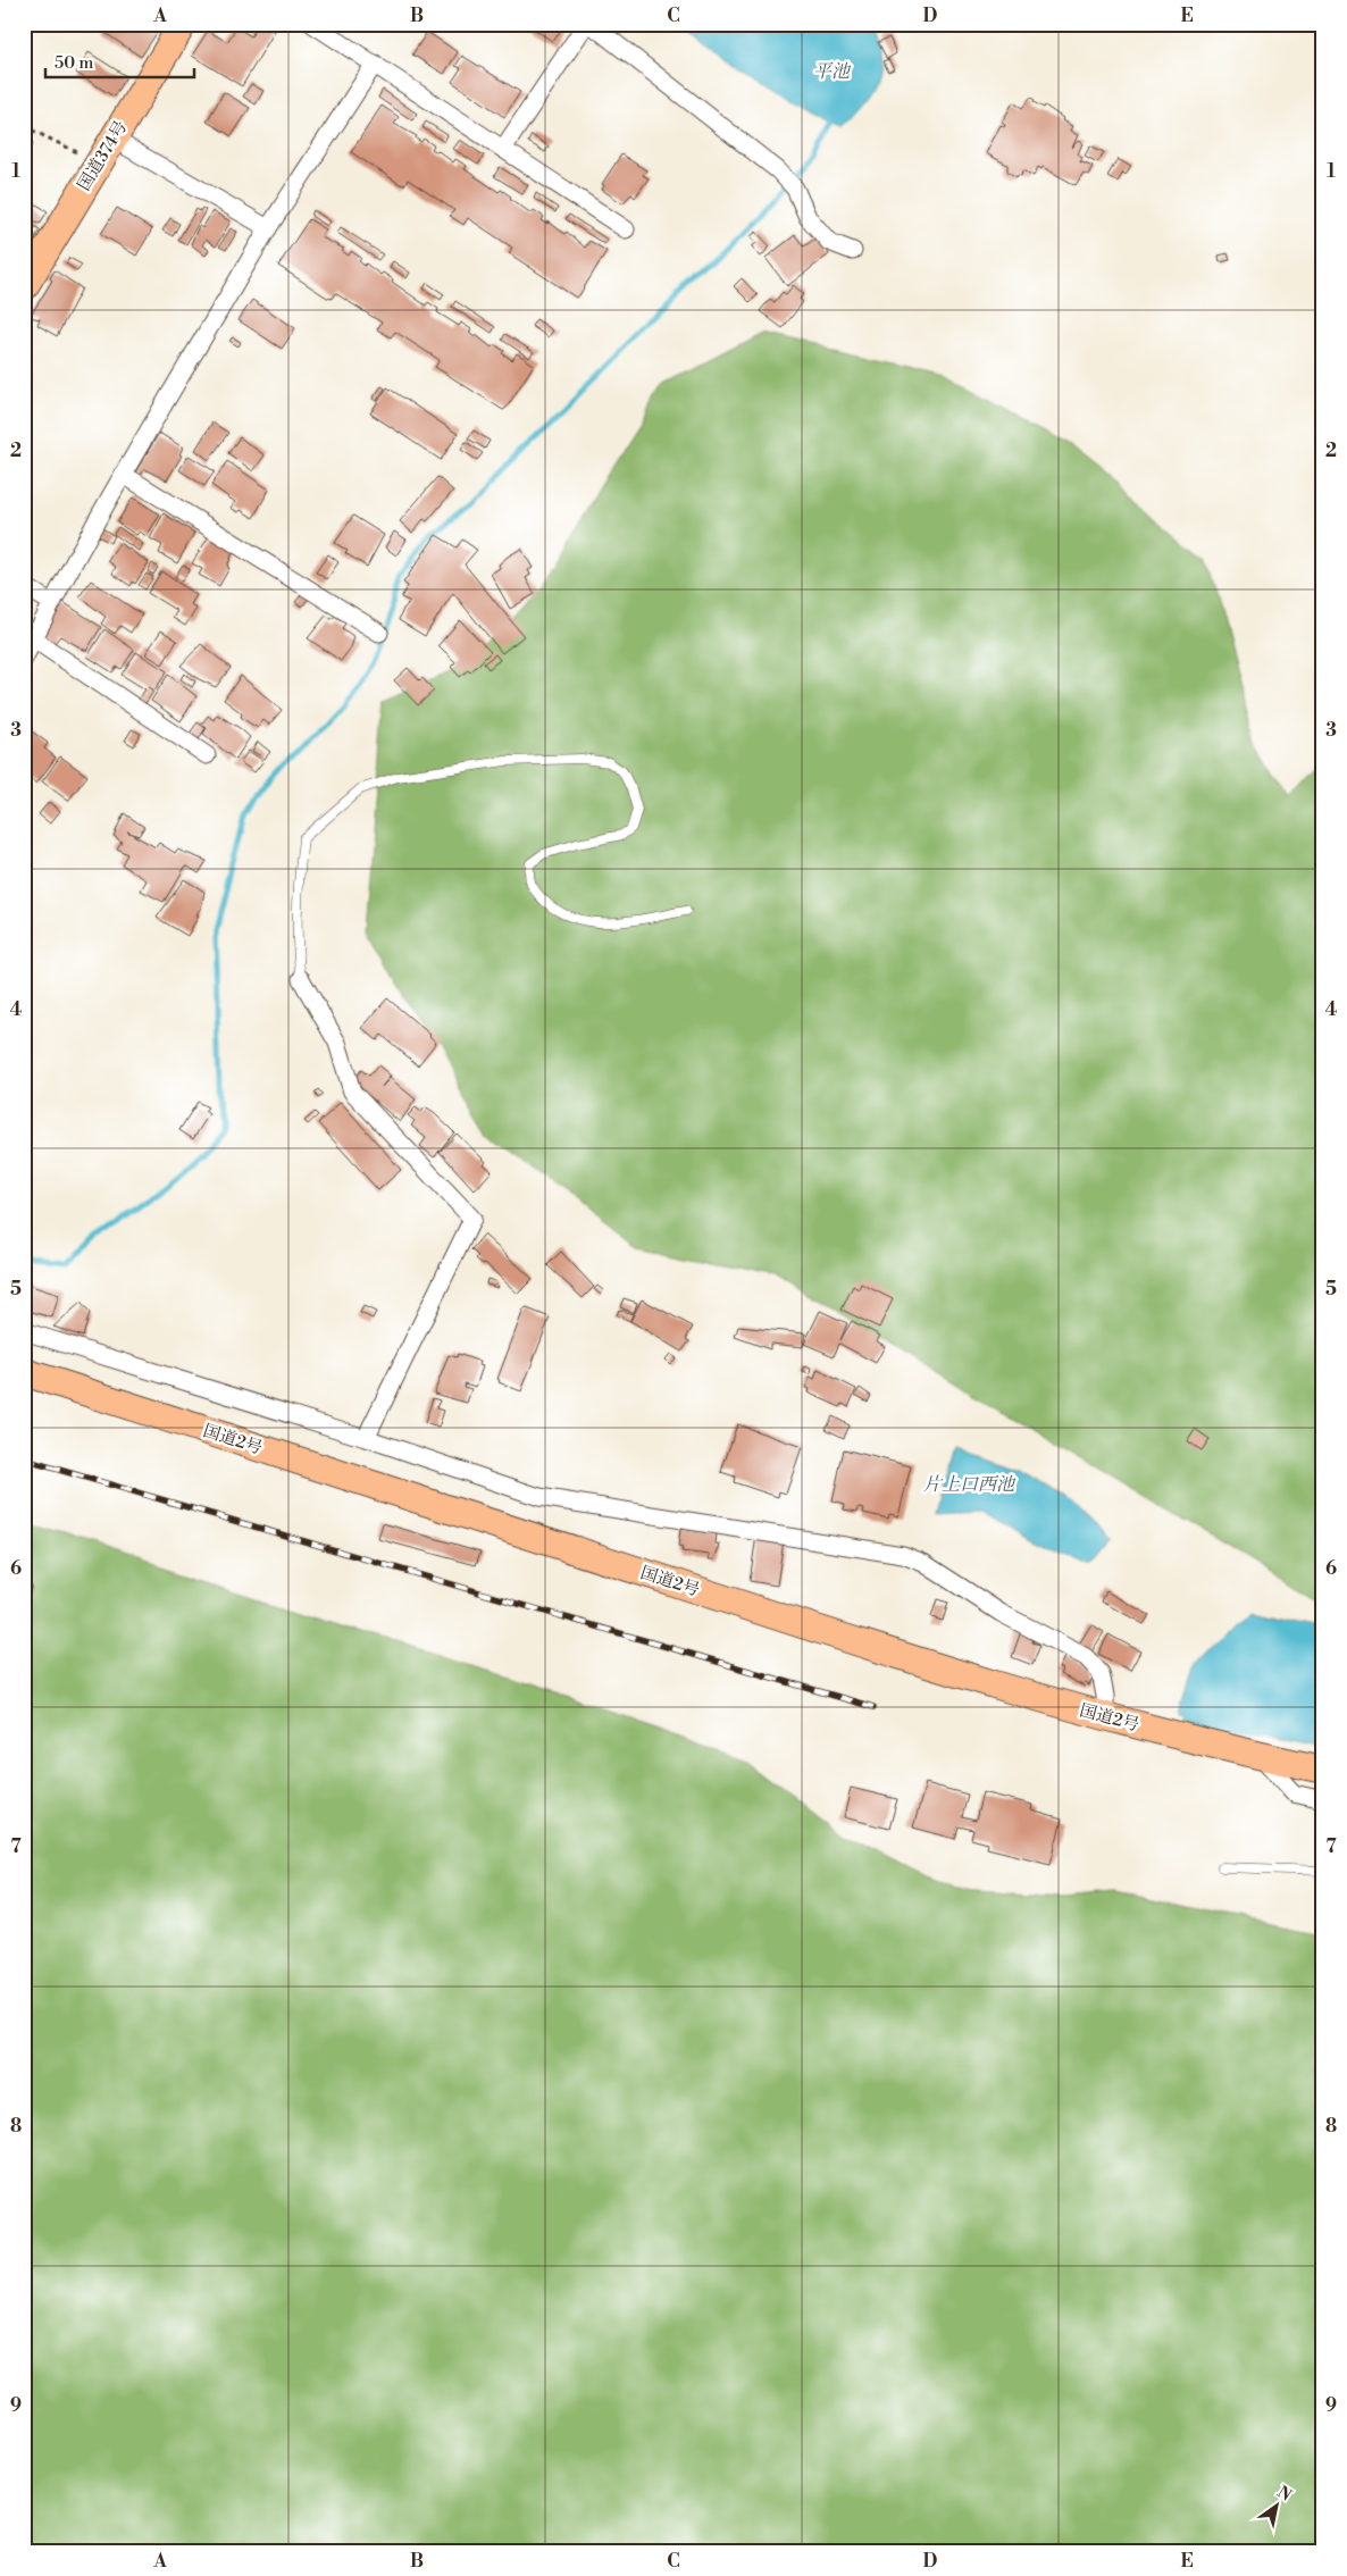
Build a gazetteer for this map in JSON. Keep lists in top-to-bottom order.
{
  "streets": {
    "highway": ["国道374号", "国道2号"]
  },
  "water": ["平池", "片上口西池"],
  "scale_bar": "50 m",
  "north": "top right",
  "grid": {
    "columns": [
      "A",
      "B",
      "C",
      "D",
      "E"
    ],
    "rows": [
      "1",
      "2",
      "3",
      "4",
      "5",
      "6",
      "7",
      "8",
      "9"
    ]
  }
}
